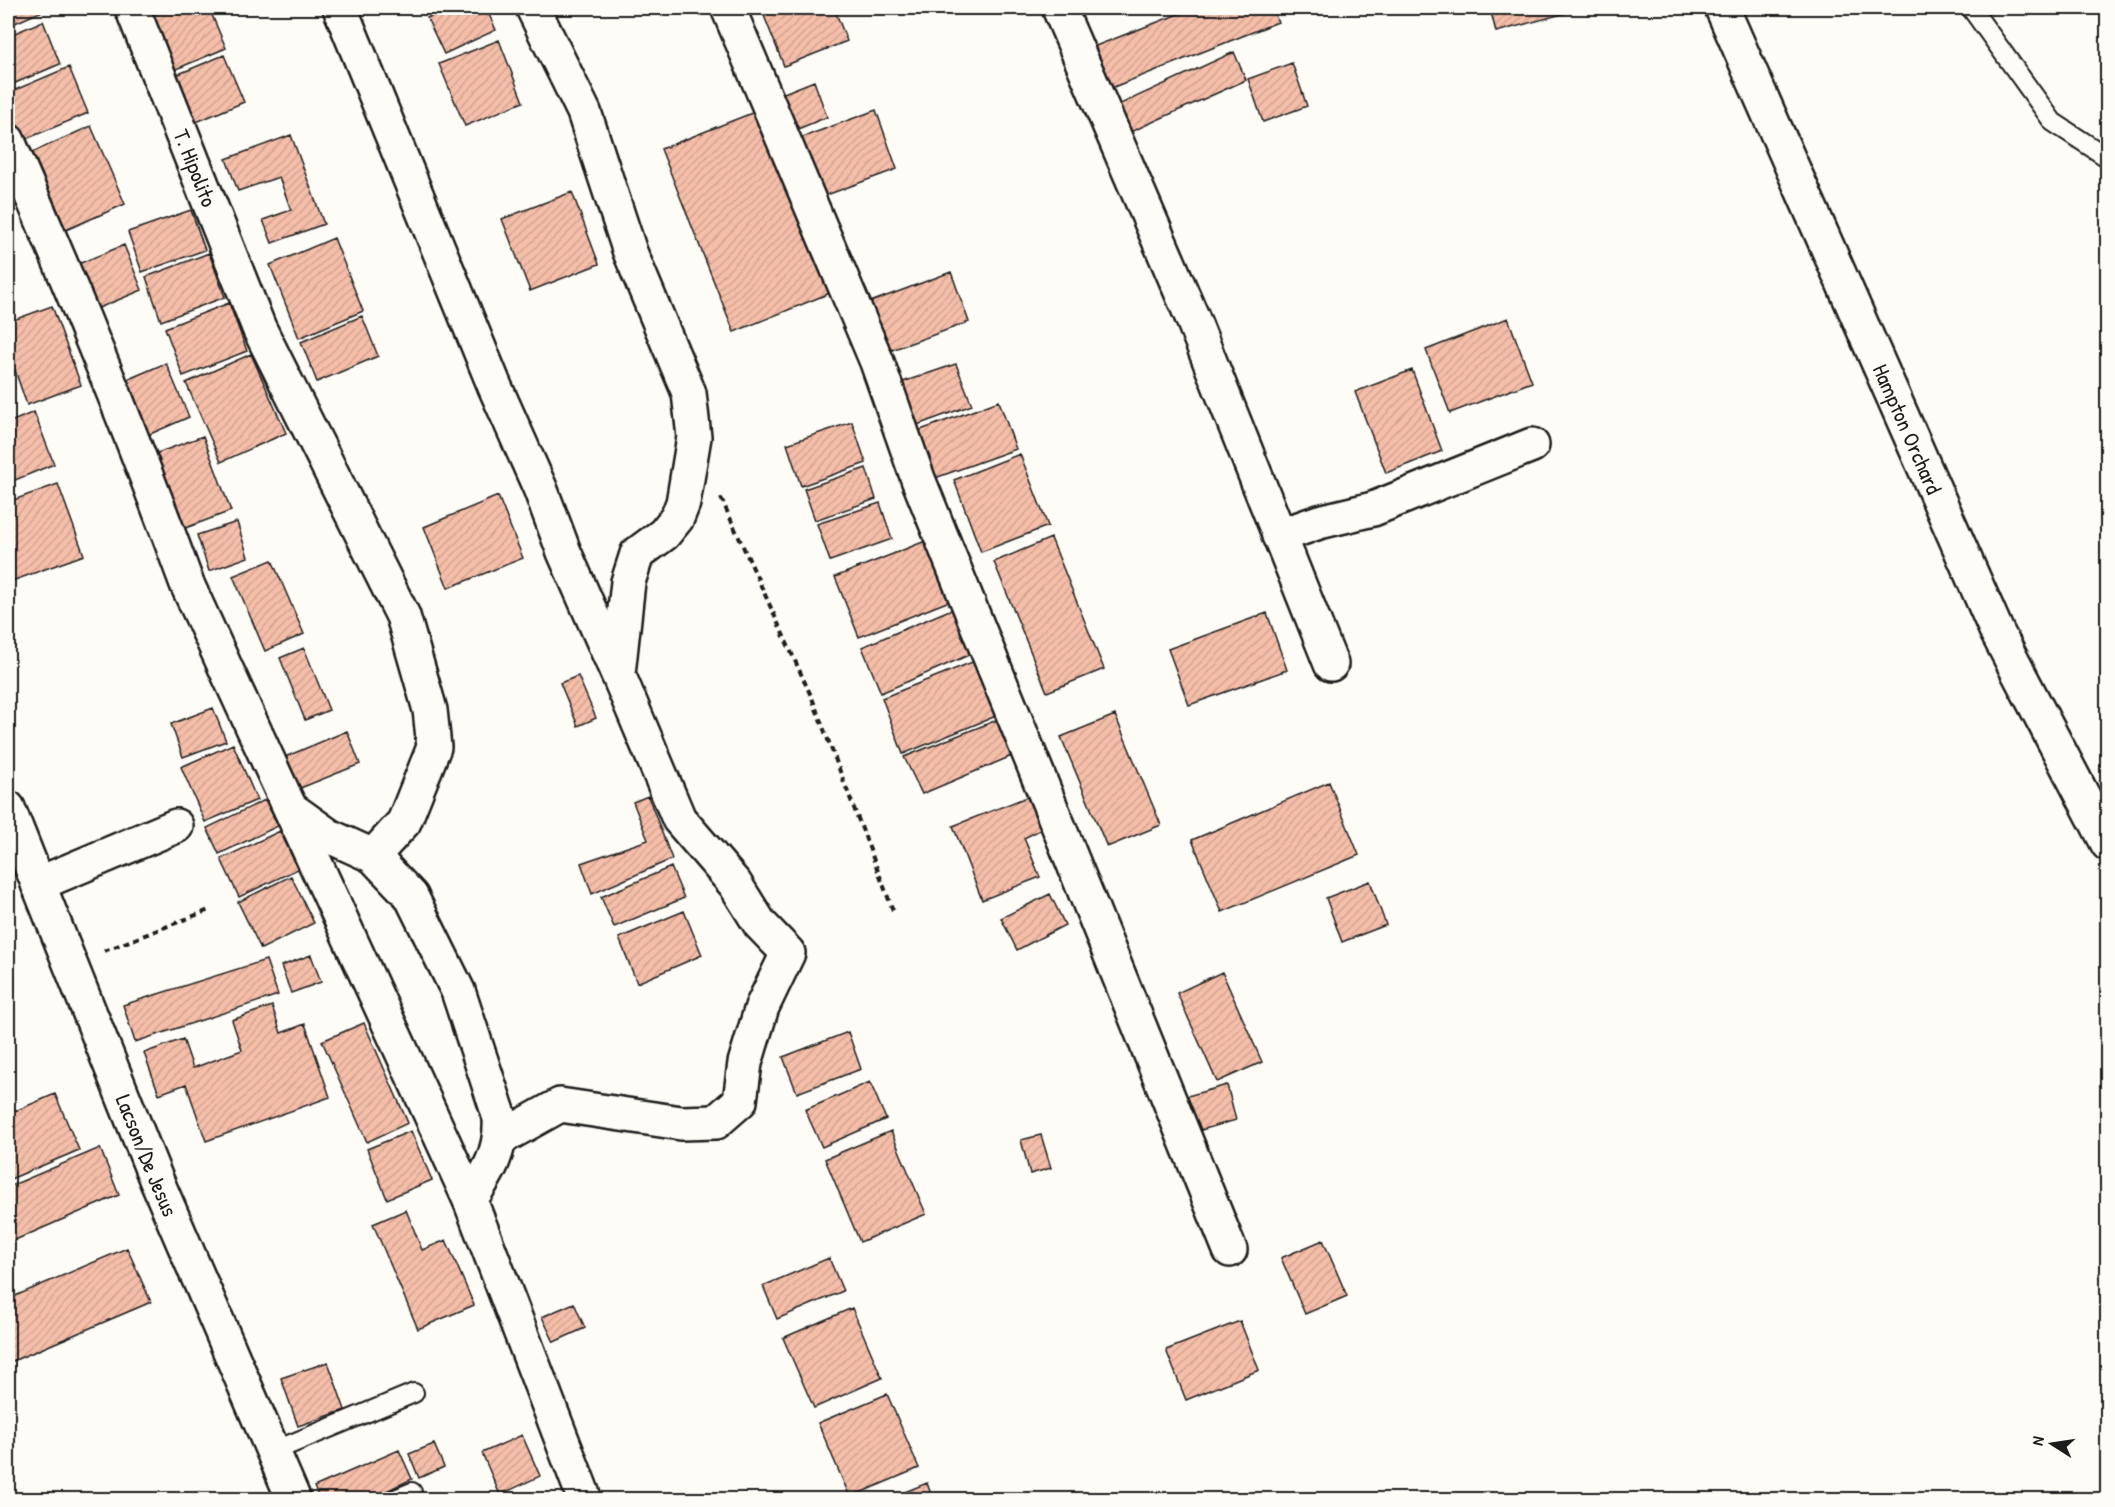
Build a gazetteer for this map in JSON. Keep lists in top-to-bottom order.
{
  "streets": {
    "street": ["T. Hipolito", "Hampton Orchard", "Lacson/De Jesus"]
  },
  "north": "left"
}
